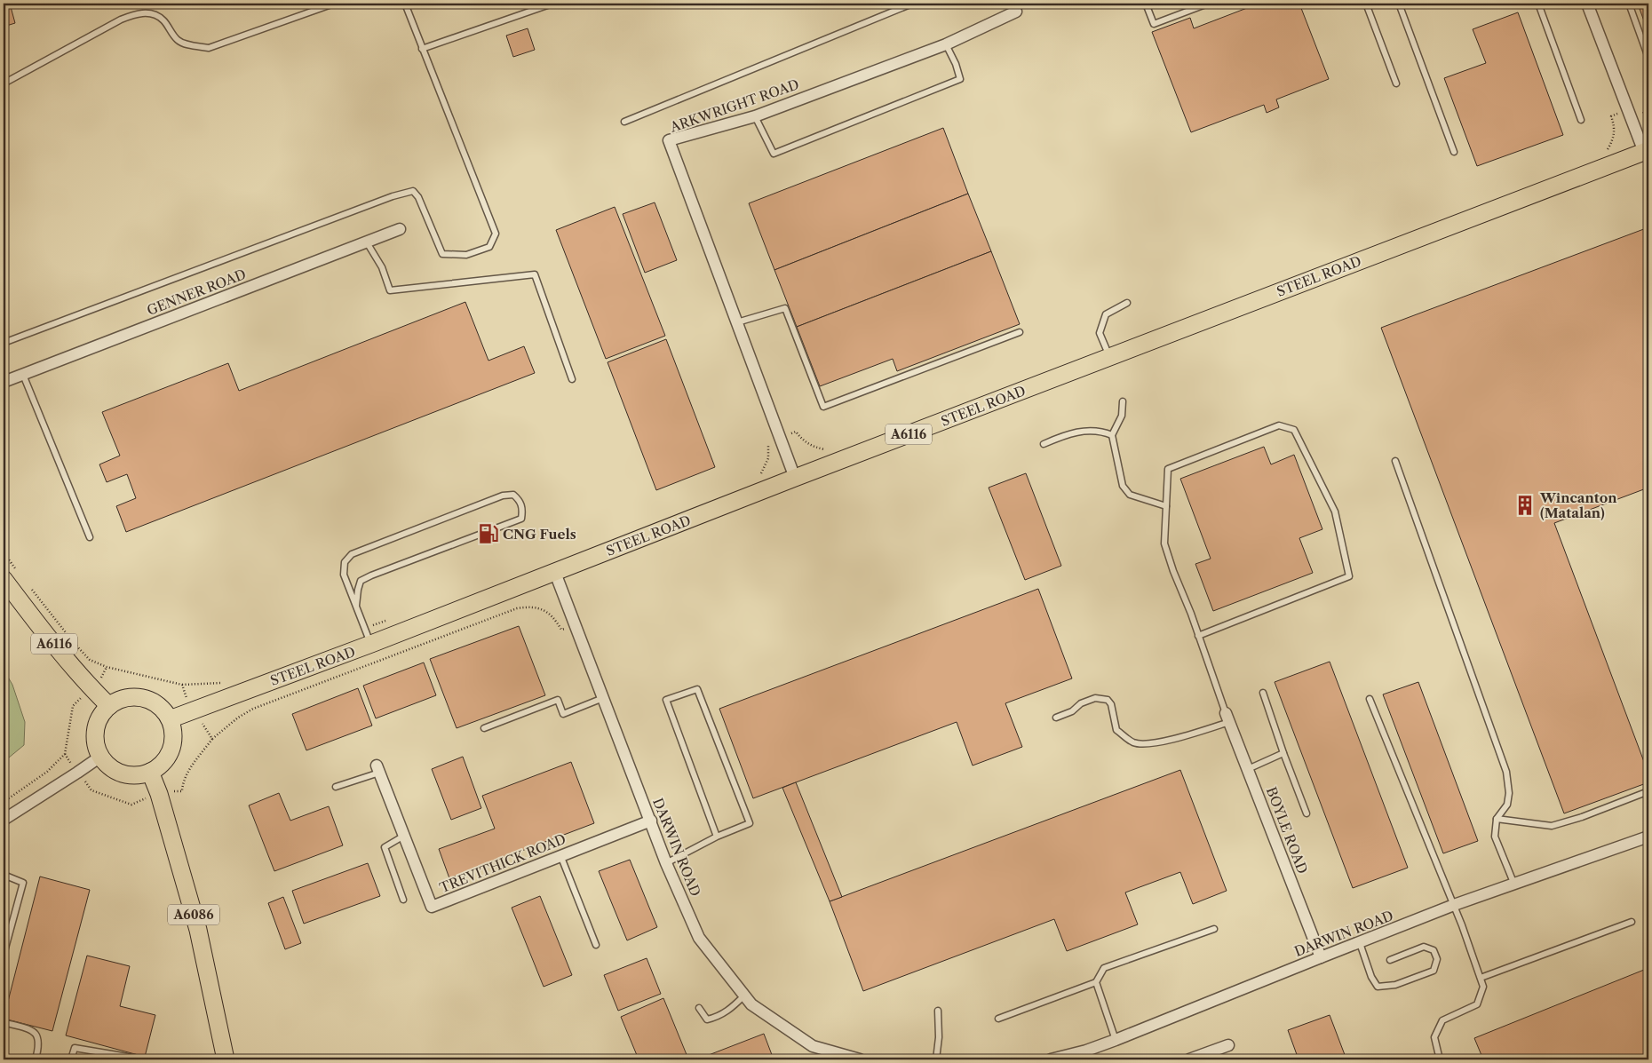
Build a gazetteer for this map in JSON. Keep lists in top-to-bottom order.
{
  "streets": {
    "main road": ["STEEL ROAD", "A6116", "A6086"],
    "street": [
      "ARKWRIGHT ROAD",
      "GENNER ROAD",
      "BOYLE ROAD",
      "DARWIN ROAD",
      "TREVITHICK ROAD"
    ]
  },
  "crossings": [
    ["ARKWRIGHT ROAD", "STEEL ROAD"],
    ["STEEL ROAD", "A6116"],
    ["STEEL ROAD", "DARWIN ROAD"],
    ["STEEL ROAD", "A6086"],
    ["A6116", "A6086"],
    ["BOYLE ROAD", "DARWIN ROAD"],
    ["DARWIN ROAD", "TREVITHICK ROAD"]
  ],
  "places": {
    "building": ["Wincanton (Matalan)"],
    "fuel station": ["CNG Fuels"]
  }
}
